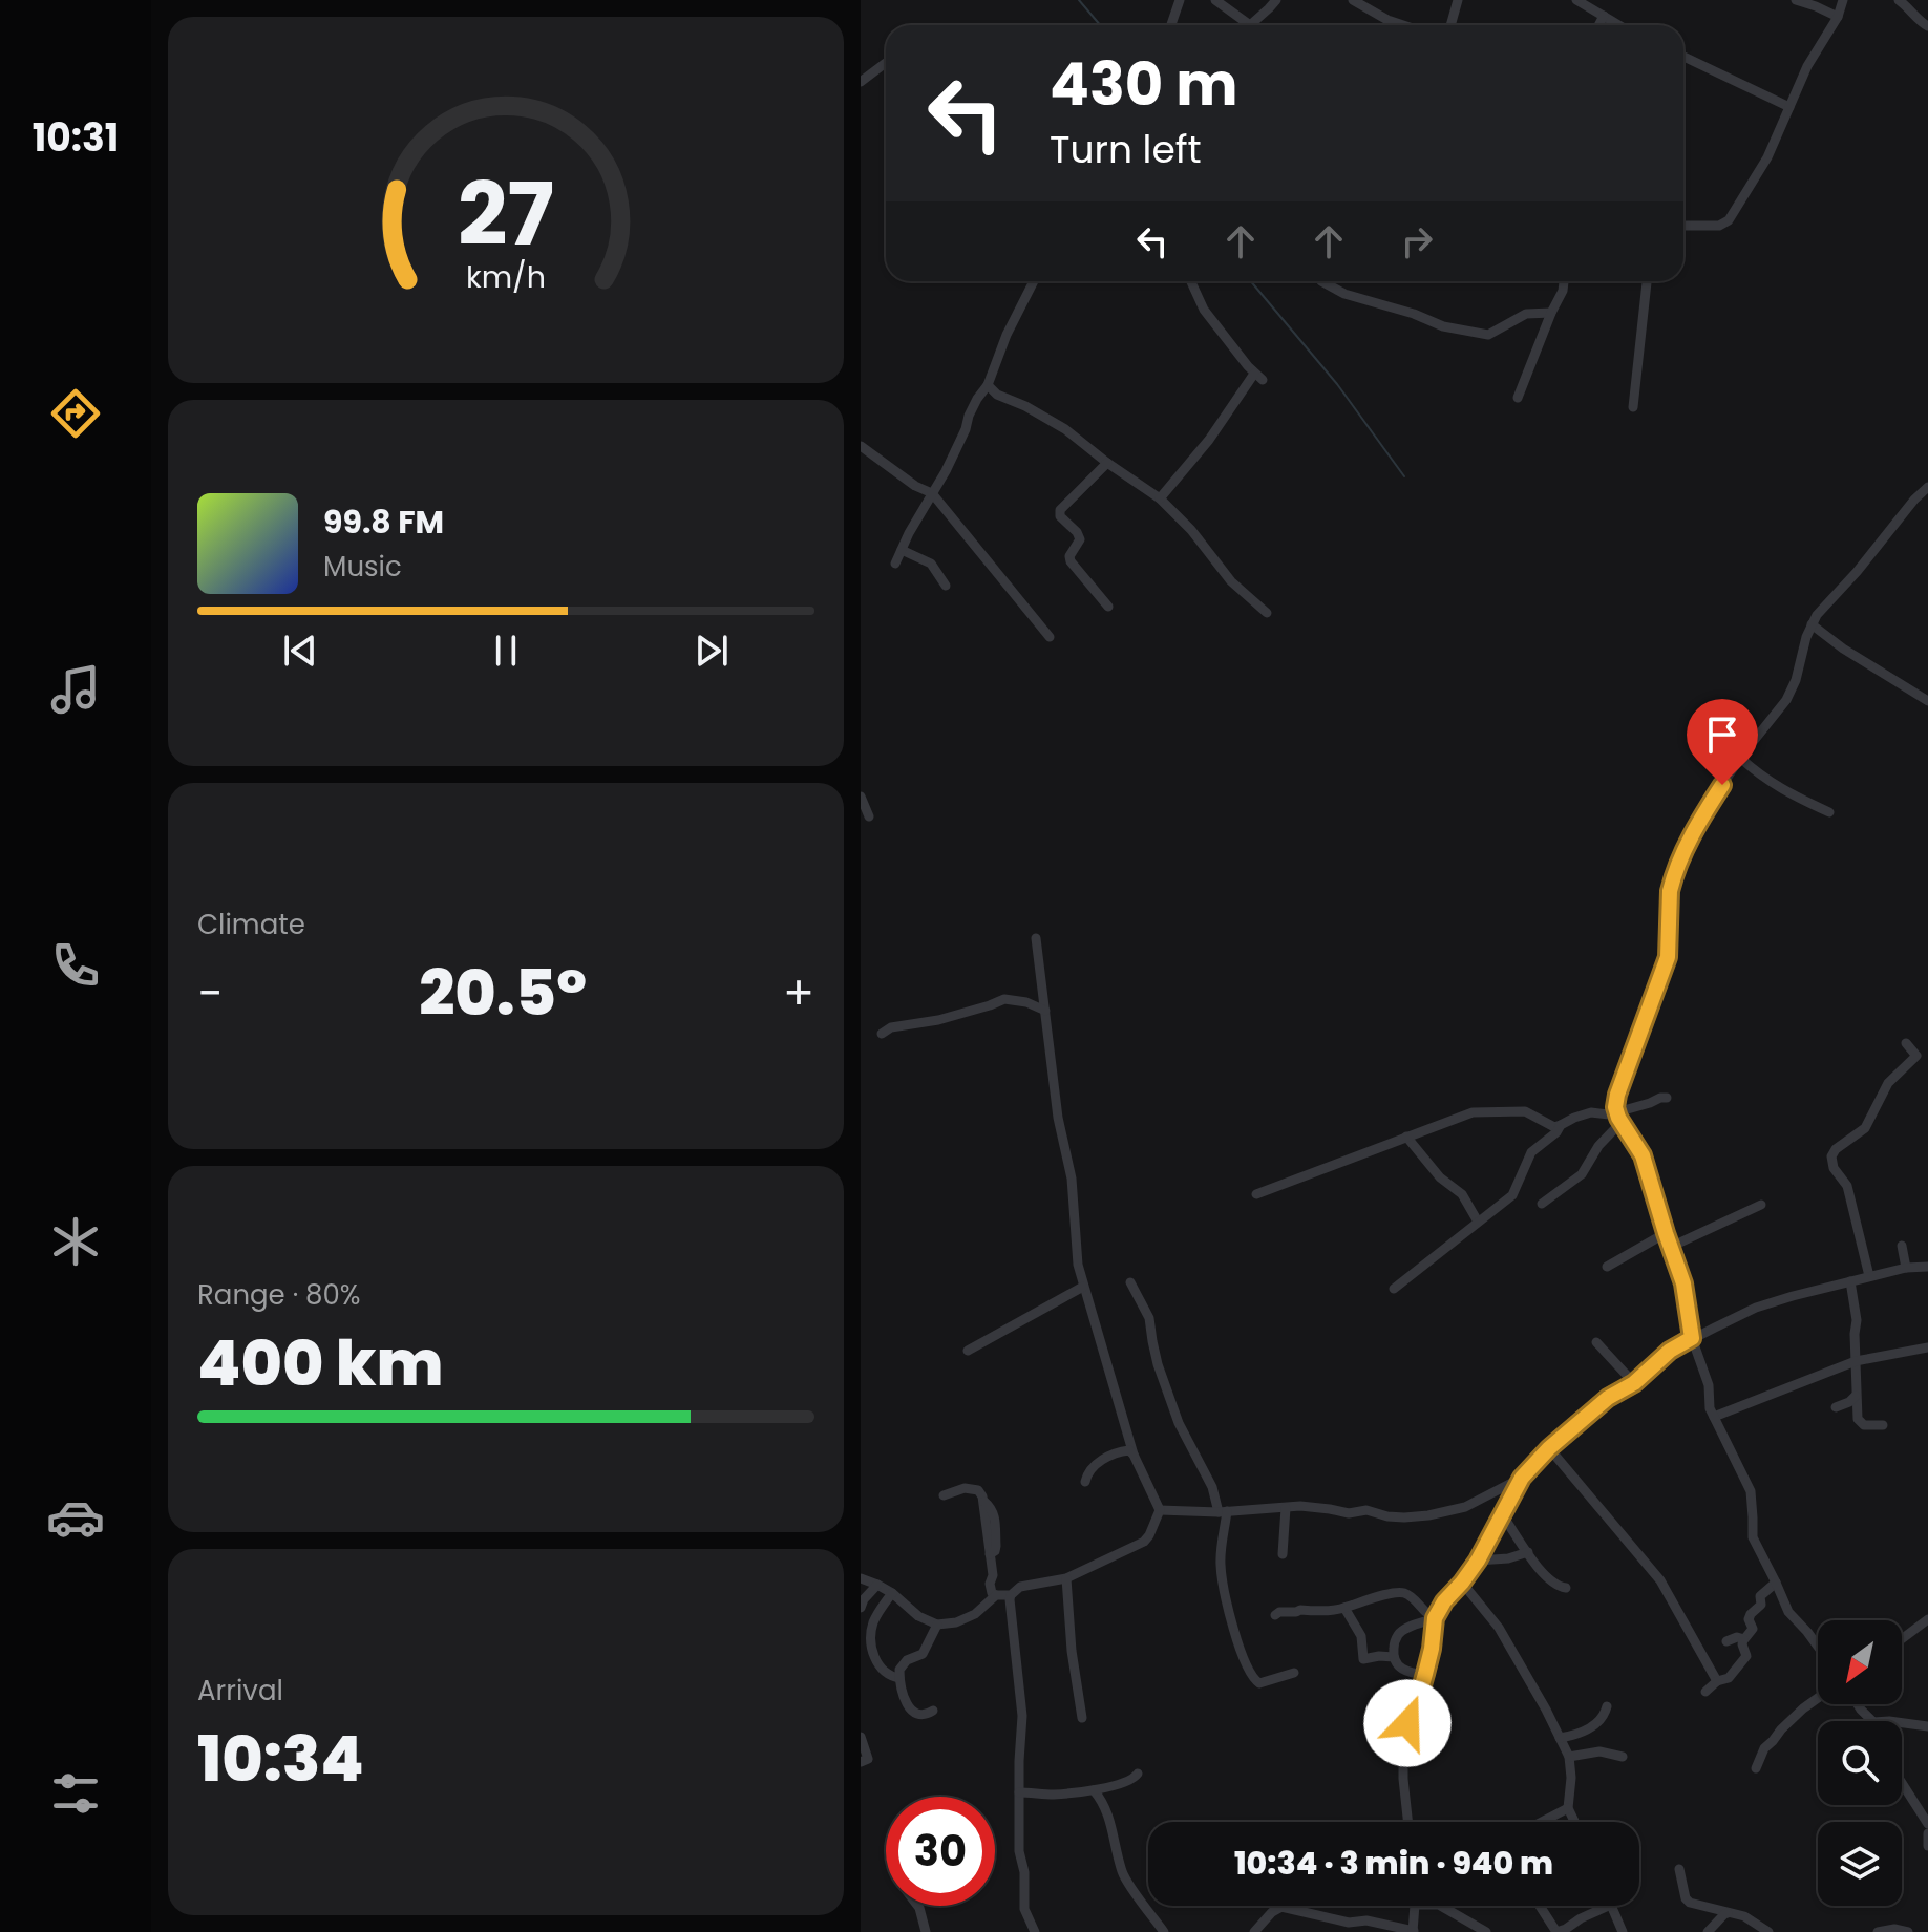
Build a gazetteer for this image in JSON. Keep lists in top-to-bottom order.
{
  "north": "bottom left",
  "page": {
    "tabs": "10:31",
    "turn": ["430 m", "Turn left"],
    "song": ["99.8 FM", "Music"],
    "tile": [
      "Climate",
      ["Range · 80%", "400 km"],
      ["Arrival", "10:34"]
    ],
    "heat": ["−", "20.5°", "+"],
    "limit": "30",
    "trip": "10:34 · 3 min · 940 m",
    "gauge": ["27", "km/h"]
  }
}
